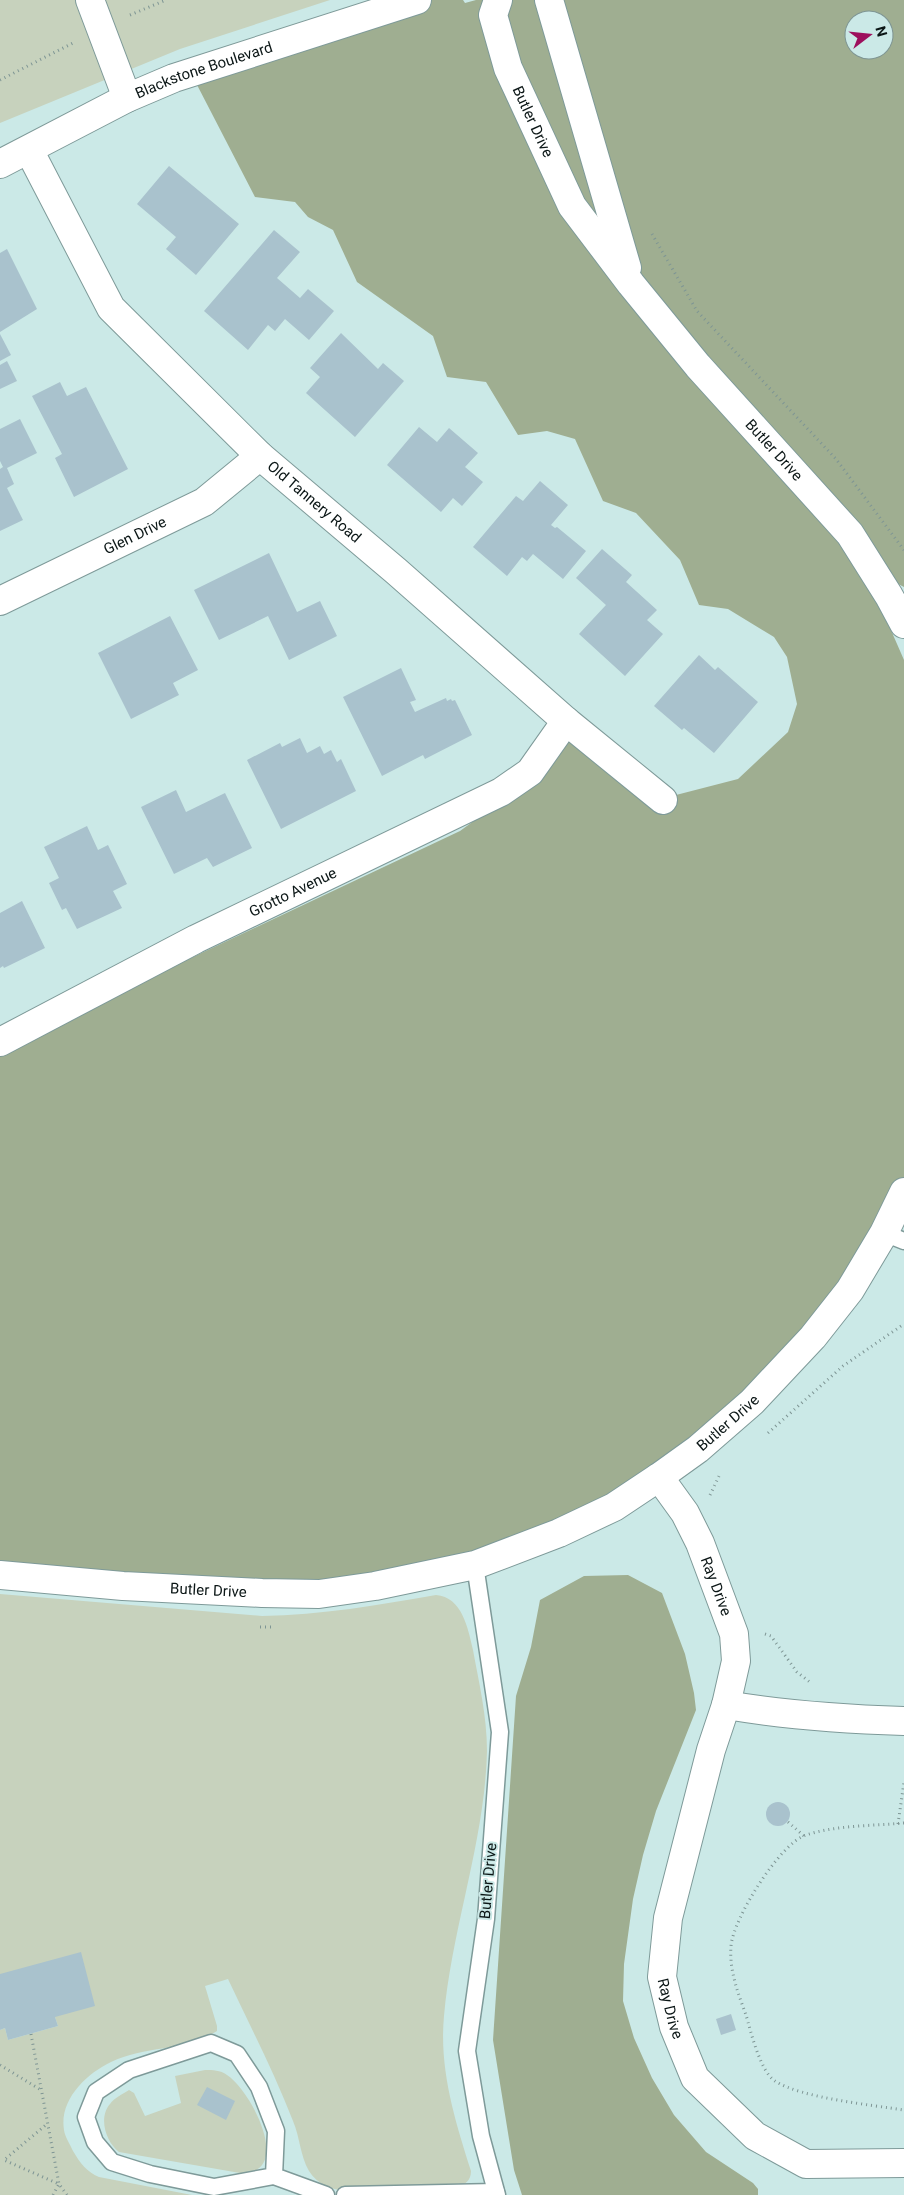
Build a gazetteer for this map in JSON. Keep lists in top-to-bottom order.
{
  "streets": {
    "street": [
      "Blackstone Boulevard",
      "Butler Drive",
      "Old Tannery Road",
      "Glen Drive",
      "Grotto Avenue",
      "Ray Drive"
    ]
  },
  "crossings": [
    ["Blackstone Boulevard", "Old Tannery Road"],
    ["Butler Drive", "Ray Drive"],
    ["Old Tannery Road", "Glen Drive"],
    ["Old Tannery Road", "Grotto Avenue"]
  ],
  "north": "right"
}
